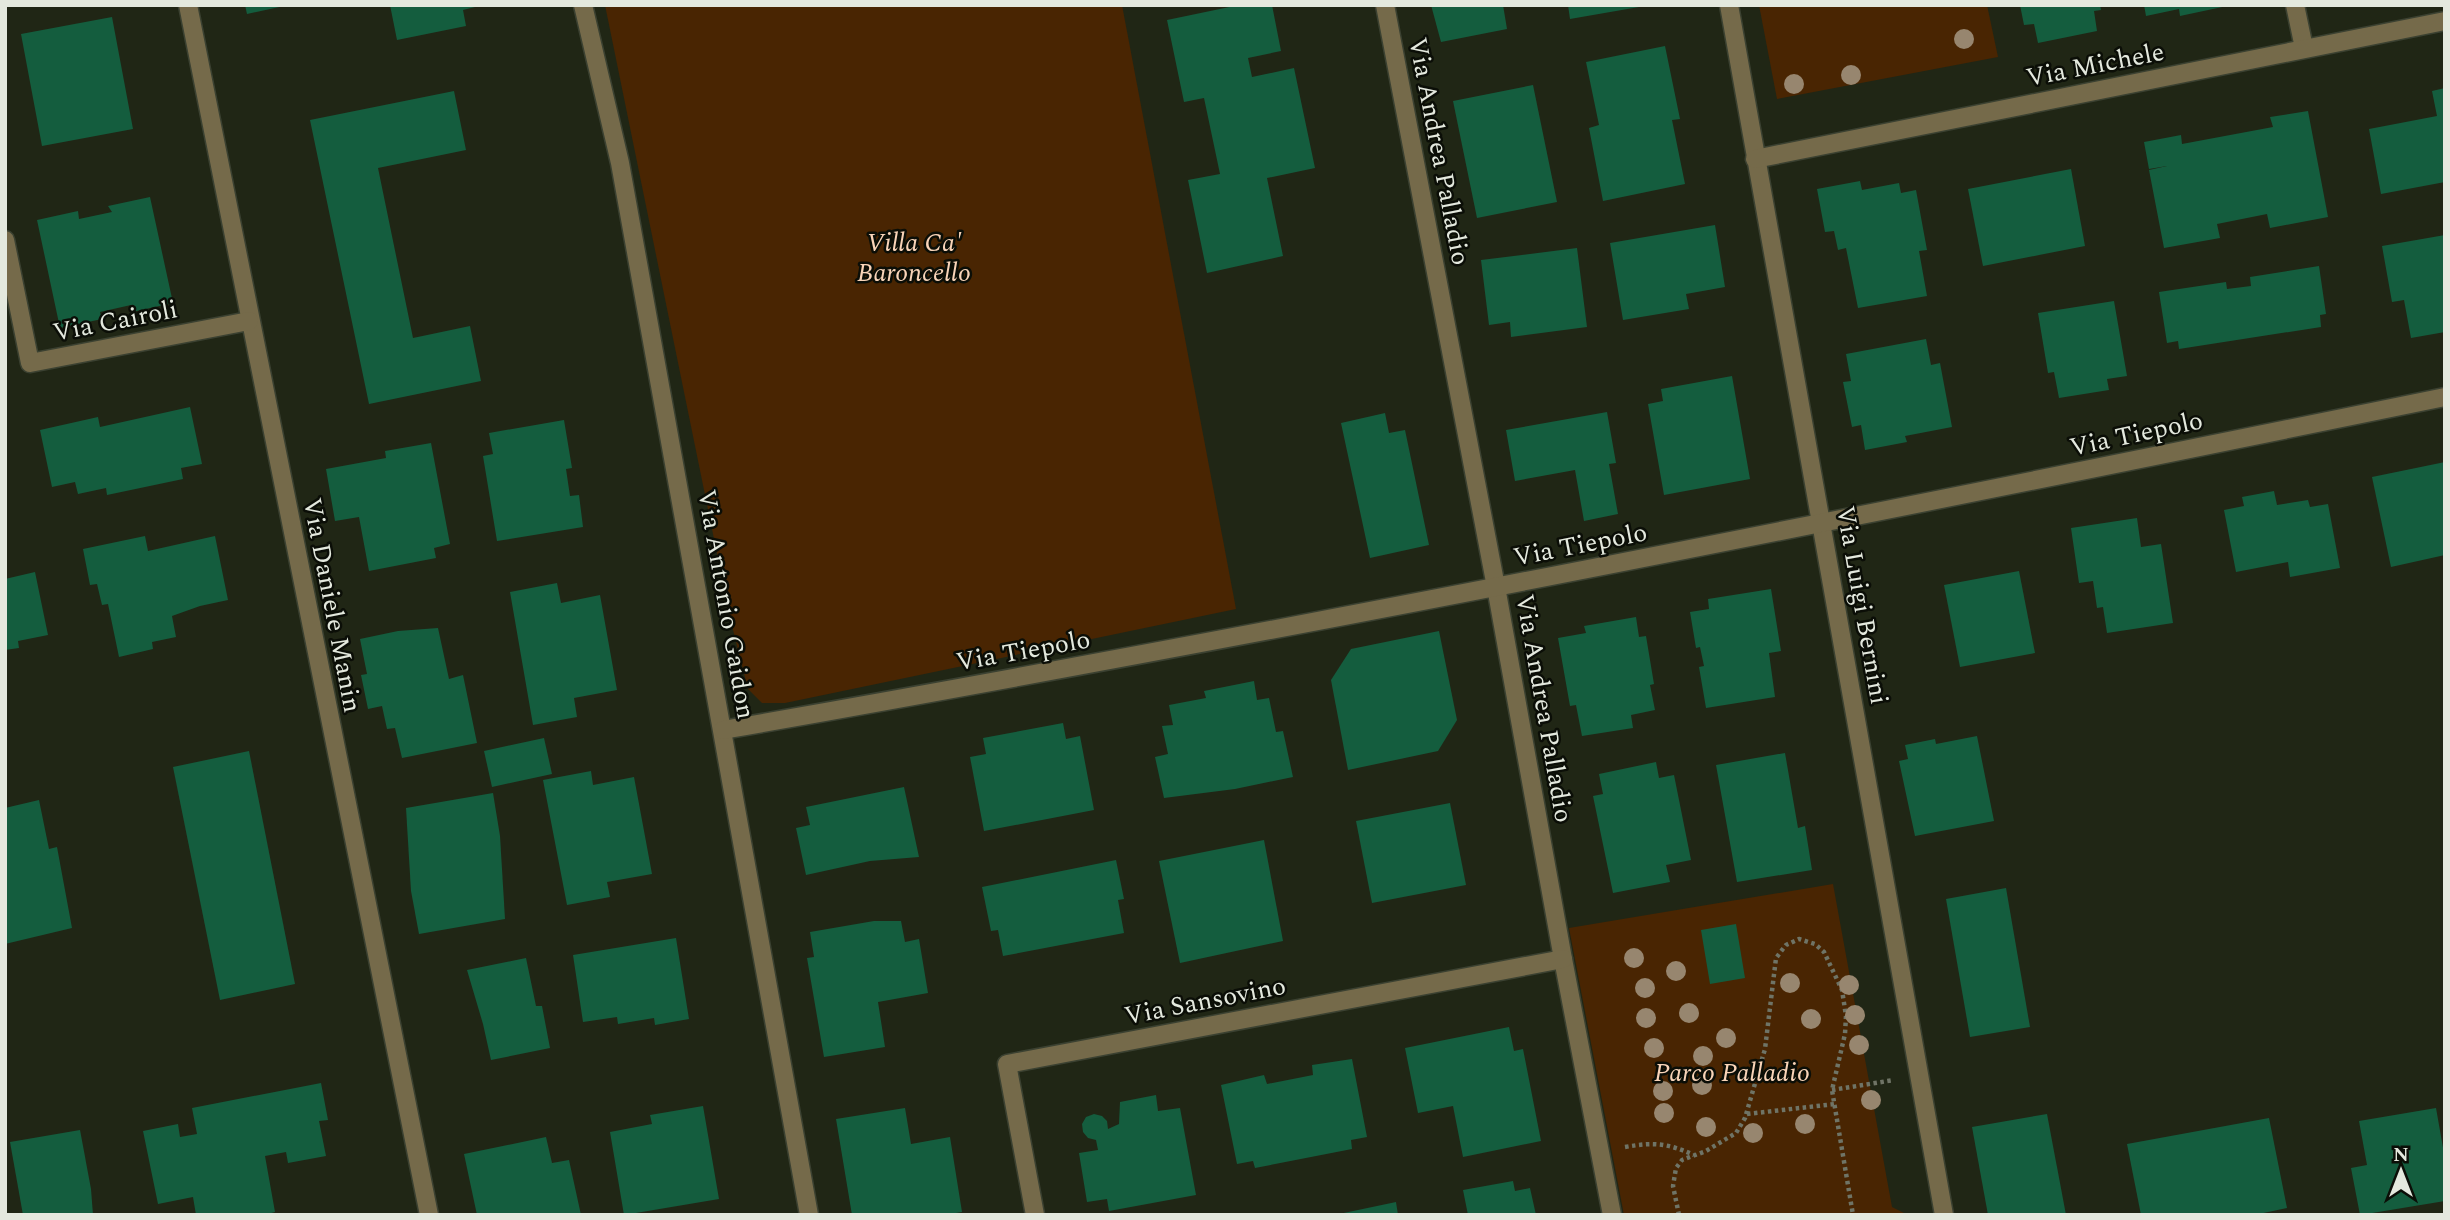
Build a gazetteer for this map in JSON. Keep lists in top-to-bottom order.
{
  "streets": {
    "street": [
      "Via Michele",
      "Via Andrea Palladio",
      "Via Cairoli",
      "Via Tiepolo",
      "Via Antonio Gaidon",
      "Via Daniele Manin",
      "Via Luigi Bernini",
      "Via Sansovino"
    ]
  },
  "crossings": [
    ["Via Michele", "Via Luigi Bernini"],
    ["Via Andrea Palladio", "Via Tiepolo"],
    ["Via Andrea Palladio", "Via Sansovino"],
    ["Via Cairoli", "Via Daniele Manin"],
    ["Via Tiepolo", "Via Antonio Gaidon"],
    ["Via Tiepolo", "Via Luigi Bernini"]
  ],
  "parks": ["Villa Ca' Baroncello", "Parco Palladio"],
  "north": "top"
}
